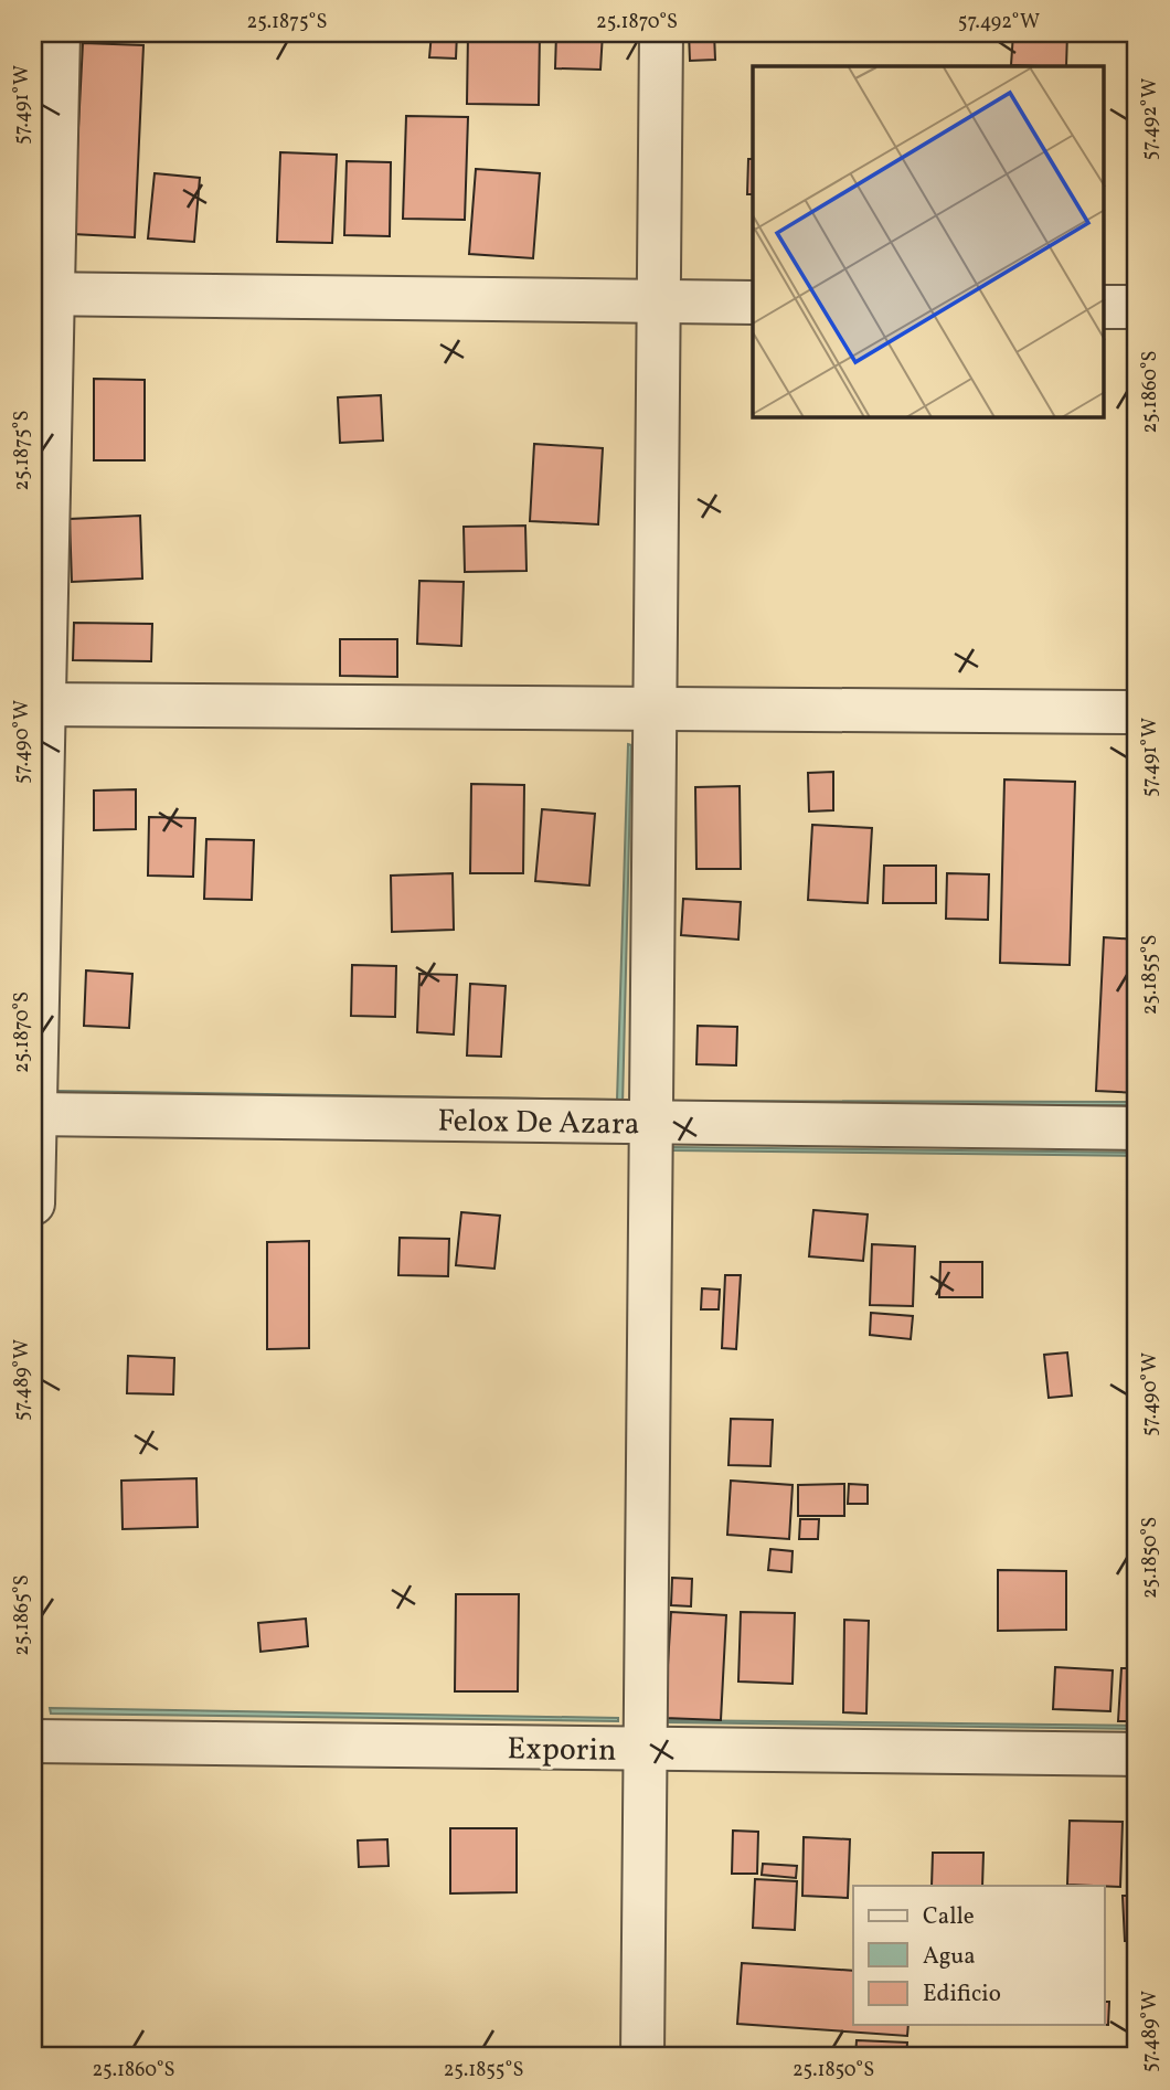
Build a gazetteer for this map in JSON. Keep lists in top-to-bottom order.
{
  "streets": {
    "street": ["Felox De Azara", "Exporin"]
  },
  "legend": ["Calle", "Agua", "Edificio"],
  "coordinates": [
    "25.1875°S",
    "25.1870°S",
    "57.492°W",
    "57.491°W",
    "25.1860°S",
    "57.490°W",
    "25.1855°S",
    "57.489°W",
    "25.1850°S",
    "25.1865°S"
  ]
}
